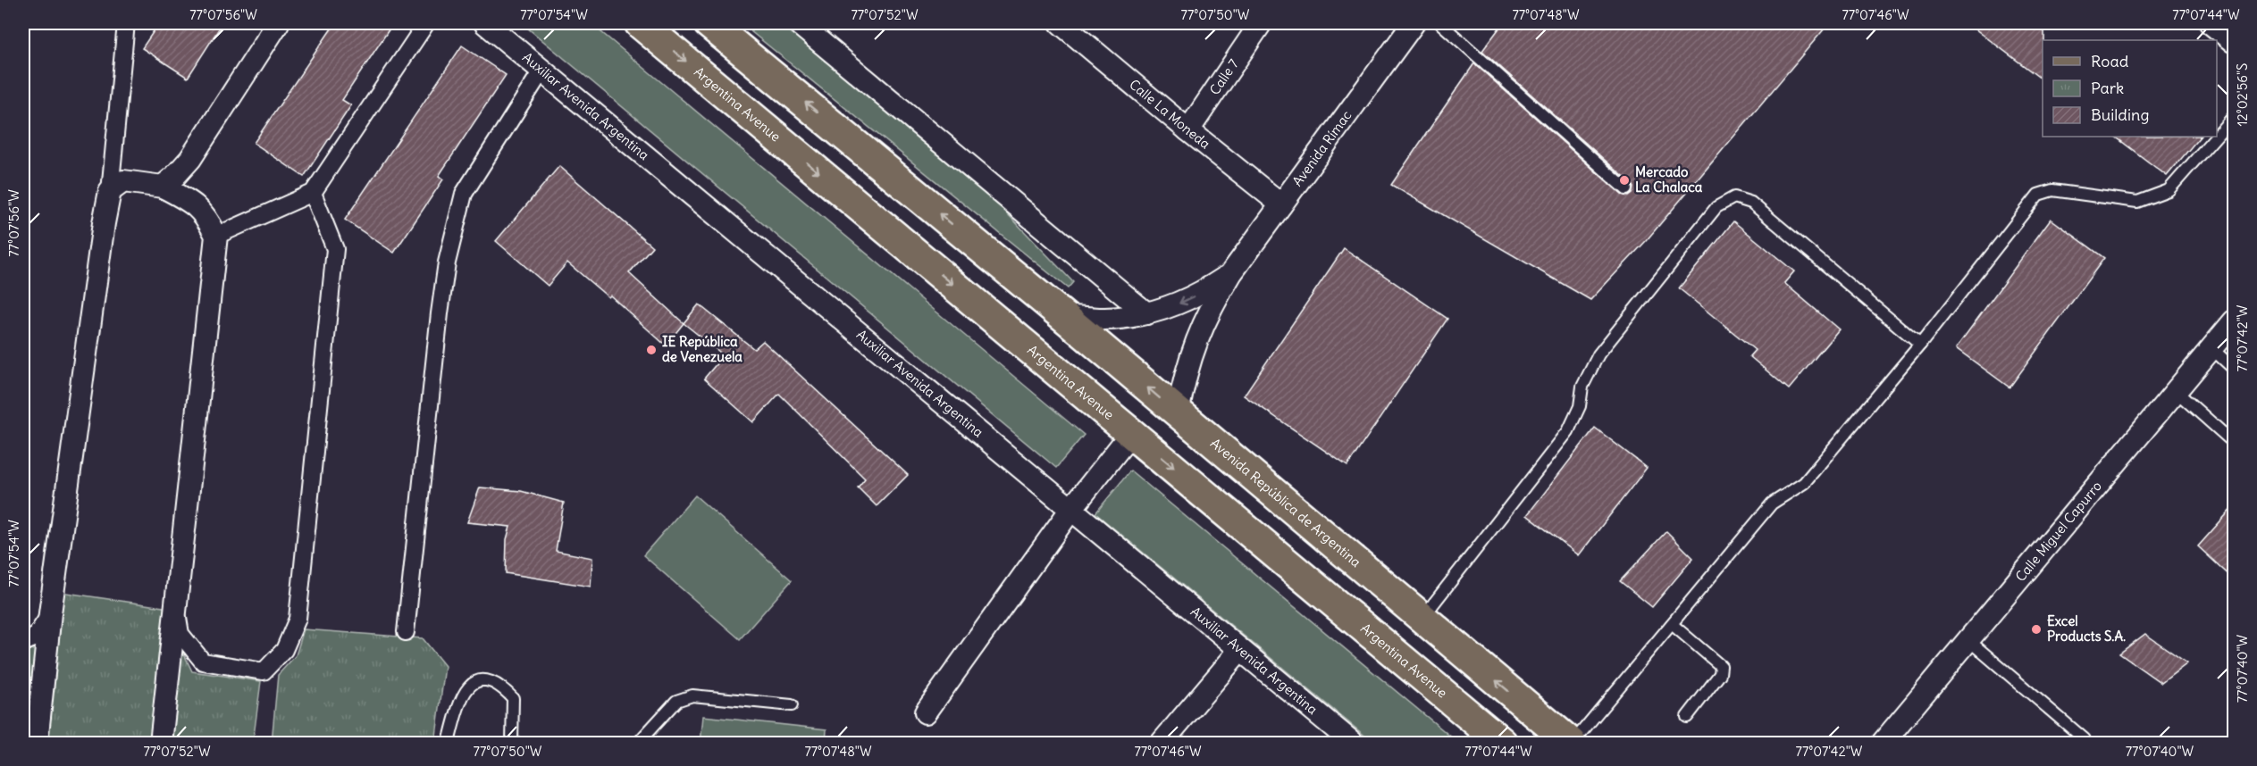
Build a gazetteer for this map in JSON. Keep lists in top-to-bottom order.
{
  "streets": {
    "main road": ["Argentina Avenue", "Avenida República de Argentina"],
    "street": [
      "Calle 7",
      "Auxiliar Avenida Argentina",
      "Calle La Moneda",
      "Avenida Rímac",
      "Calle Miguel Capurro"
    ]
  },
  "crossings": [
    ["Calle 7", "Calle La Moneda"],
    ["Calle La Moneda", "Avenida Rímac"],
    ["Avenida Rímac", "Avenida República de Argentina"]
  ],
  "places": ["Mercado La Chalaca", "IE República de Venezuela", "Excel Products S.A."],
  "legend": ["Road", "Park", "Building"],
  "coordinates": [
    "77°07'56\"W",
    "77°07'54\"W",
    "77°07'52\"W",
    "77°07'50\"W",
    "77°07'48\"W",
    "77°07'46\"W",
    "77°07'44\"W",
    "12°02'56\"S",
    "77°07'42\"W",
    "77°07'40\"W"
  ]
}
